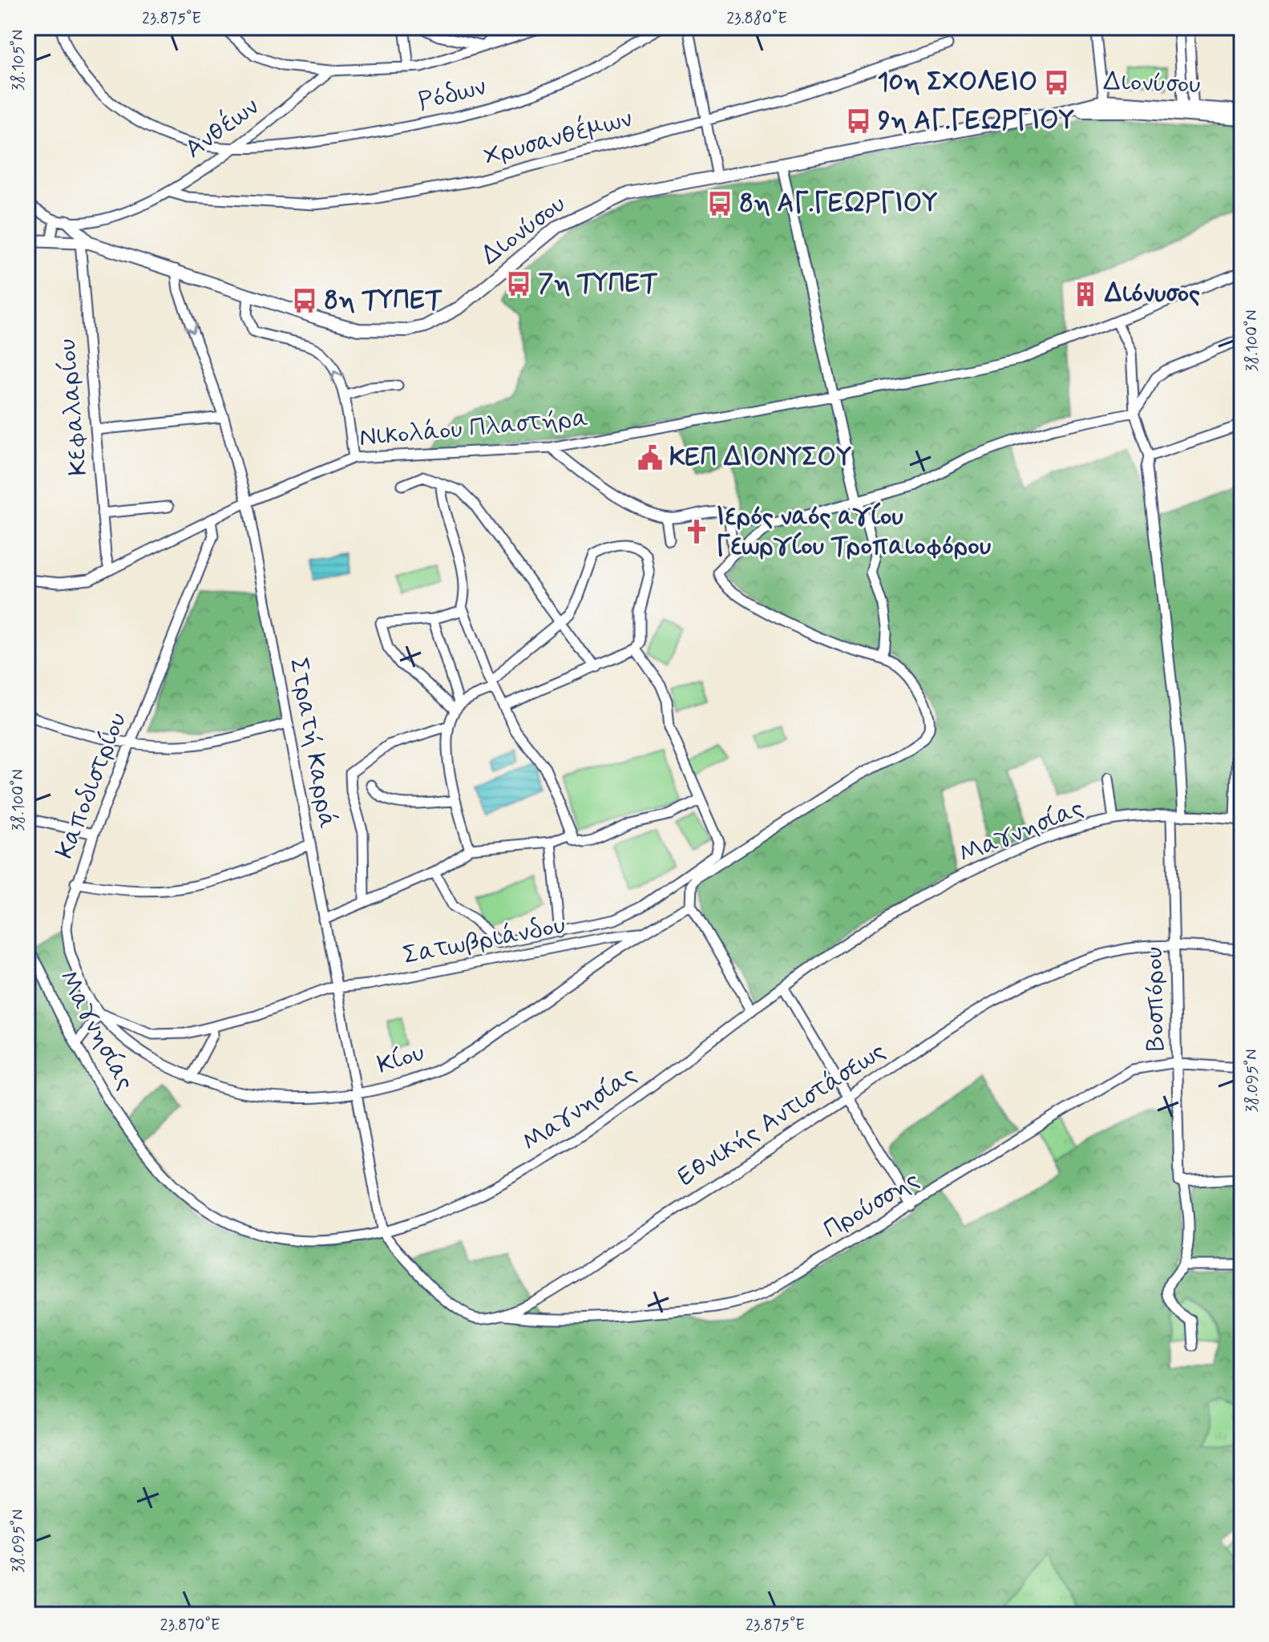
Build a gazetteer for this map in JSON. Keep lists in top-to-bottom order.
{
  "streets": {
    "main road": ["Διονύσου"],
    "street": [
      "Ρόδων",
      "Ανθέων",
      "Χρυσανθέμων",
      "Κεφαλαρίου",
      "Νικολάου Πλαστήρα",
      "Στρατή Καρρά",
      "Καποδιστρίου",
      "Μαγνησίας",
      "Σατωβριάνδου",
      "Βοσπόρου",
      "Κίου",
      "Εθνικής Αντιστάσεως",
      "Προύσσης"
    ]
  },
  "crossings": [
    ["Διονύσου", "Κεφαλαρίου"],
    ["Διονύσου", "Στρατή Καρρά"],
    ["Ρόδων", "Ανθέων"],
    ["Ανθέων", "Χρυσανθέμων"],
    ["Κεφαλαρίου", "Νικολάου Πλαστήρα"],
    ["Νικολάου Πλαστήρα", "Στρατή Καρρά"],
    ["Νικολάου Πλαστήρα", "Καποδιστρίου"],
    ["Στρατή Καρρά", "Μαγνησίας"],
    ["Στρατή Καρρά", "Σατωβριάνδου"],
    ["Στρατή Καρρά", "Κίου"],
    ["Στρατή Καρρά", "Εθνικής Αντιστάσεως"],
    ["Καποδιστρίου", "Κίου"],
    ["Μαγνησίας", "Βοσπόρου"],
    ["Μαγνησίας", "Εθνικής Αντιστάσεως"],
    ["Σατωβριάνδου", "Κίου"],
    ["Βοσπόρου", "Εθνικής Αντιστάσεως"],
    ["Βοσπόρου", "Προύσσης"],
    ["Εθνικής Αντιστάσεως", "Προύσσης"]
  ],
  "places": {
    "bus stop": [
      "10η ΣΧΟΛΕΙΟ",
      "9η ΑΓ.ΓΕΩΡΓΙΟΥ",
      "8η ΑΓ.ΓΕΩΡΓΙΟΥ",
      "7η ΤΥΠΕΤ",
      "8η ΤΥΠΕΤ"
    ],
    "building": ["Διόνυσος"],
    "public building": ["ΚΕΠ ΔΙΟΝΥΣΟΥ"],
    "church": ["Ιερός ναός αγίου Γεωργίου Τροπαιοφόρου"]
  },
  "coordinates": [
    "23.875°E",
    "23.880°E",
    "38.105°N",
    "38.100°N",
    "38.095°N",
    "23.870°E"
  ]
}
